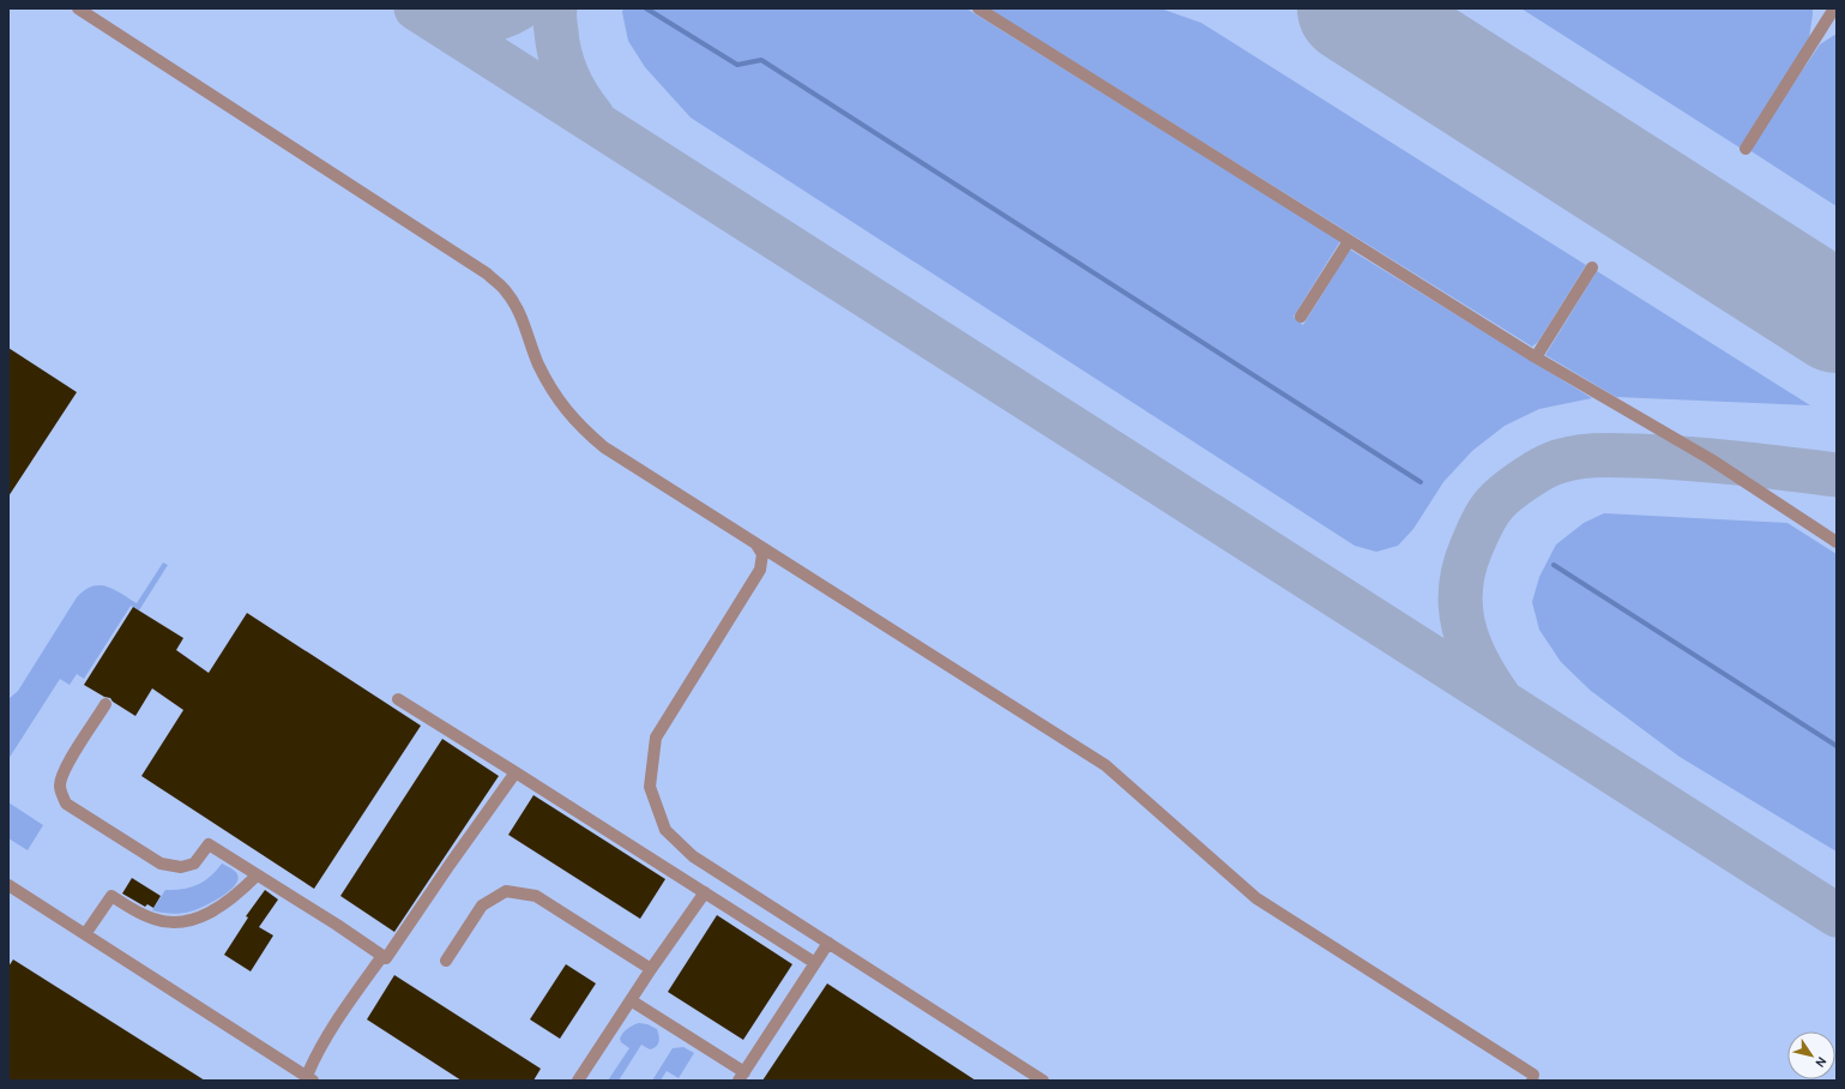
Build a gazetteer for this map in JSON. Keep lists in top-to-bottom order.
{
  "north": "bottom right"
}
